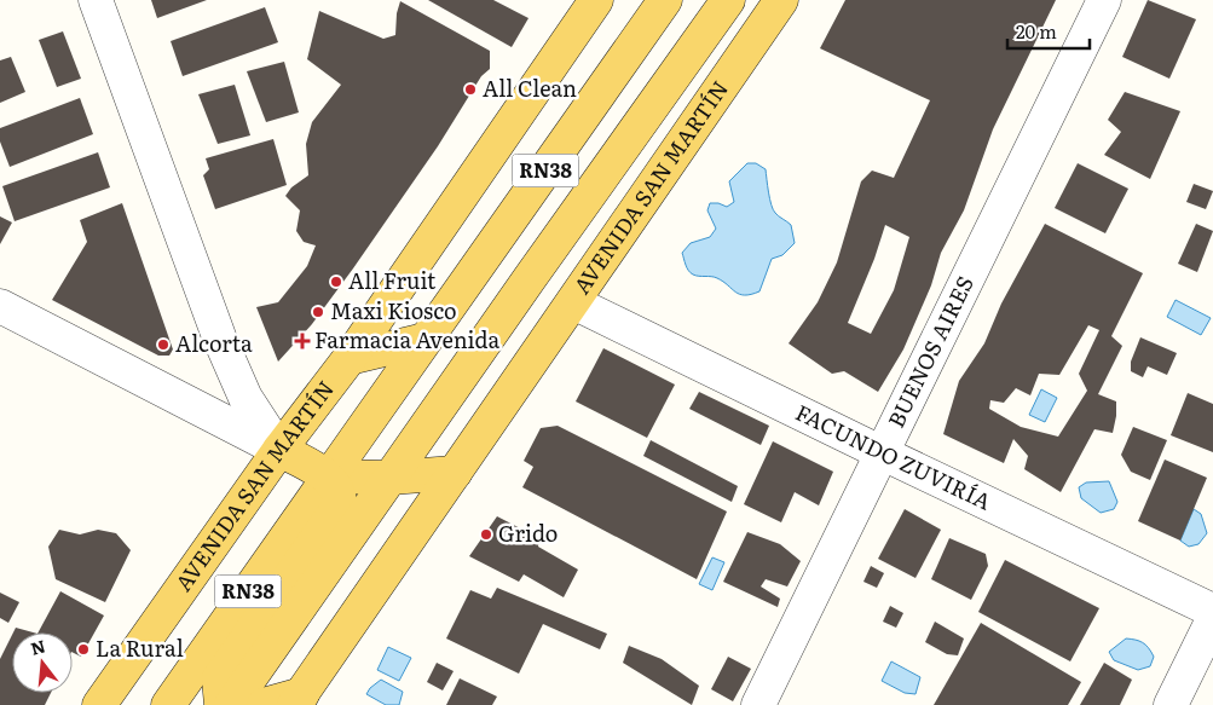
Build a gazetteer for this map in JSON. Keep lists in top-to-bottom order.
{
  "streets": {
    "main road": ["RN38", "AVENIDA SAN MARTÍN"],
    "street": ["BUENOS AIRES", "FACUNDO ZUVIRÍA"]
  },
  "crossings": [
    ["AVENIDA SAN MARTÍN", "FACUNDO ZUVIRÍA"],
    ["BUENOS AIRES", "FACUNDO ZUVIRÍA"]
  ],
  "places": {
    "other": [
      "All Clean",
      "All Fruit",
      "Maxi Kiosco",
      "Alcorta",
      "Grido",
      "La Rural"
    ],
    "health": ["Farmacia Avenida"]
  },
  "scale_bar": "20 m",
  "north": "top"
}
